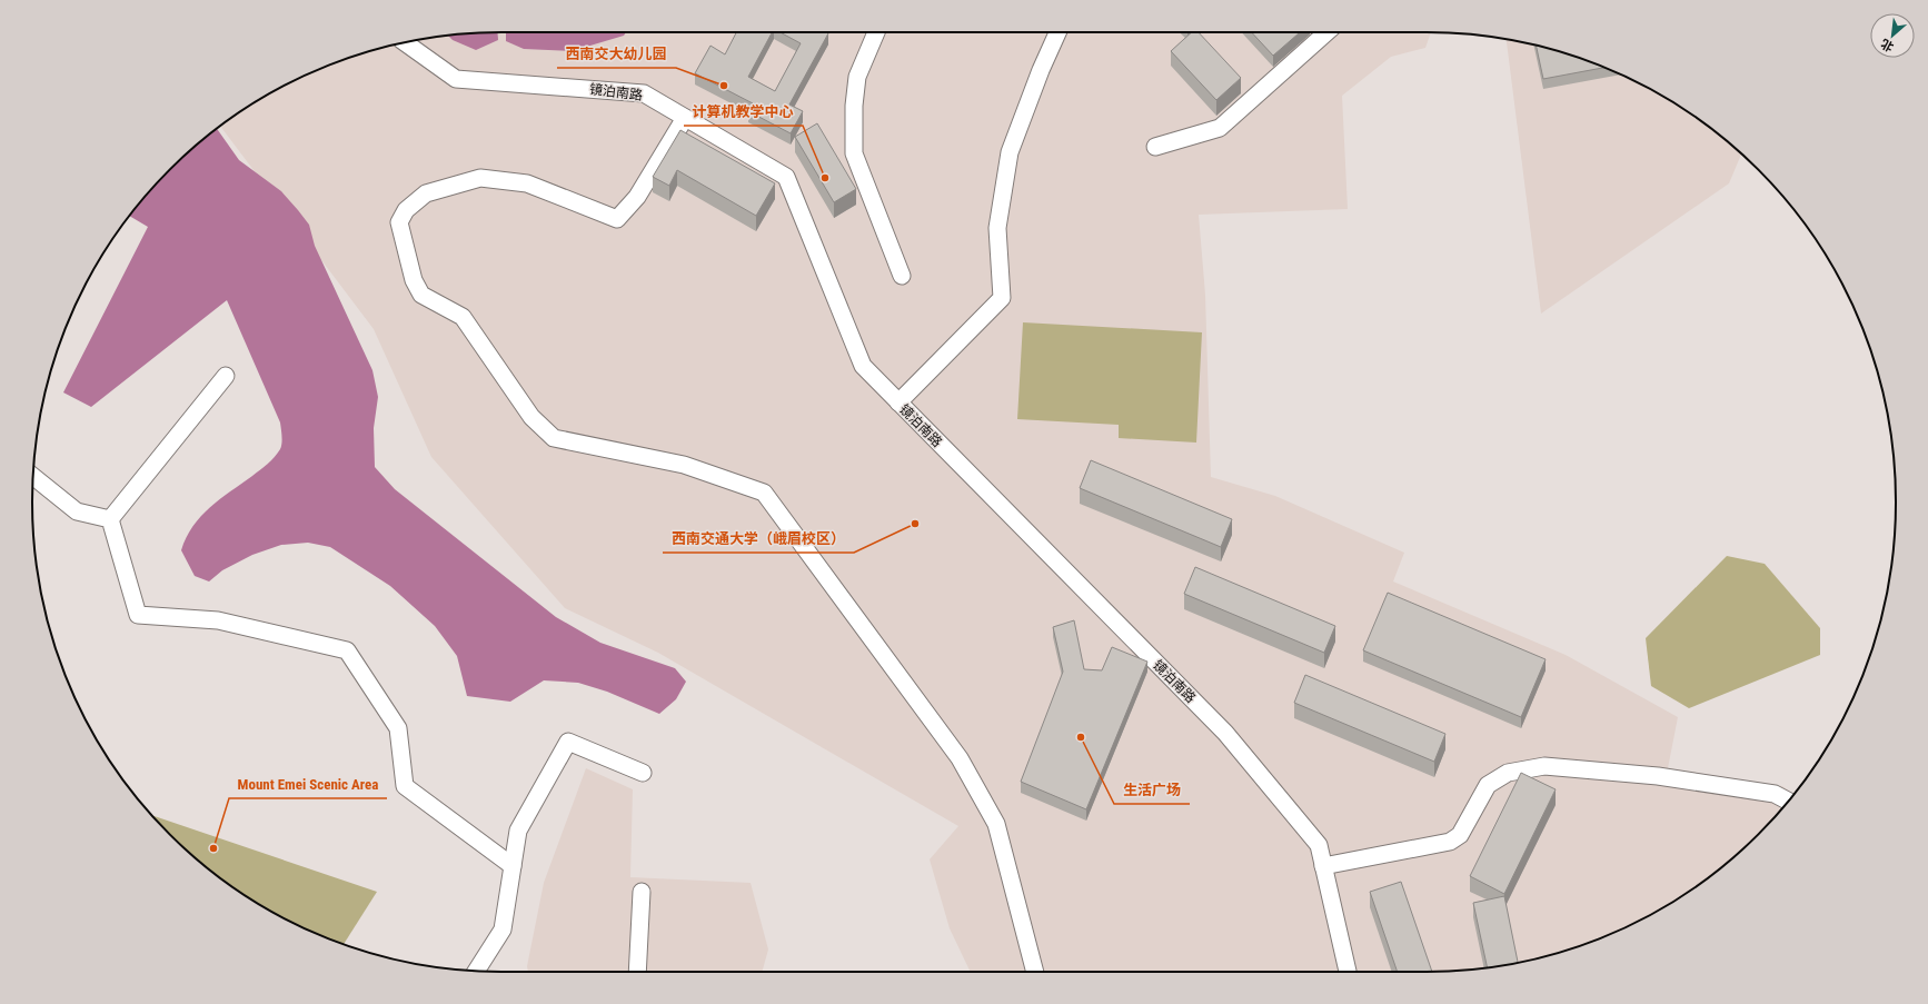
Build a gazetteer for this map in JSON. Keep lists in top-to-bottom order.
{
  "streets": {
    "street": ["镜泊南路"]
  },
  "places": [
    "西南交大幼儿园",
    "计算机教学中心",
    "西南交通大学（峨眉校区）",
    "生活广场",
    "Mount Emei Scenic Area"
  ],
  "north": "bottom left"
}
